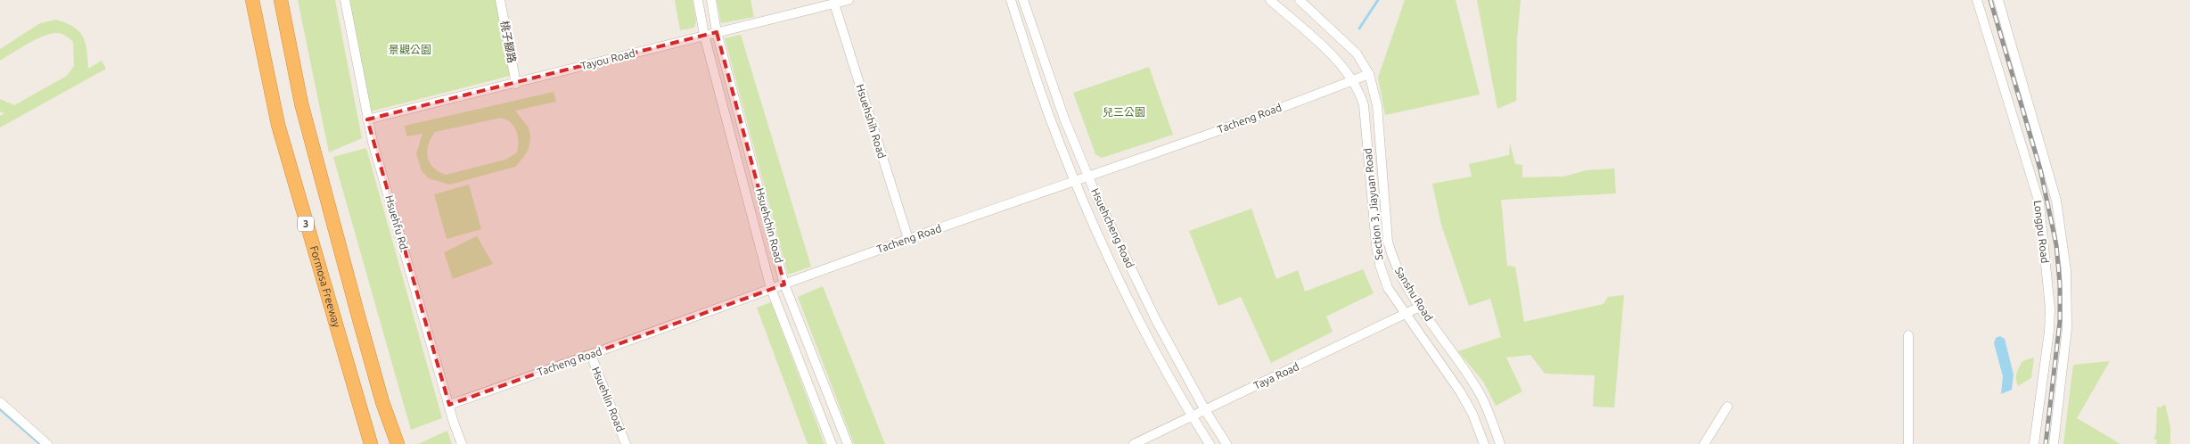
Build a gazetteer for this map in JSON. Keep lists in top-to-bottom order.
{
  "streets": {
    "highway": ["3", "Formosa Freeway"],
    "street": [
      "桃子腳路",
      "Tayou Road",
      "Tacheng Road",
      "Hsuehshih Road",
      "Section 3, Jiayuan Road",
      "Hsuehfu Rd.",
      "Hsuehchin Road",
      "Hsuehcheng Road",
      "Longpu Road",
      "Sanshu Road",
      "Taya Road",
      "Hsuehlin Road"
    ]
  },
  "crossings": [
    ["桃子腳路", "Tayou Road"],
    ["Tayou Road", "Hsuehshih Road"],
    ["Tayou Road", "Hsuehfu Rd."],
    ["Tayou Road", "Hsuehchin Road"],
    ["Tacheng Road", "Hsuehshih Road"],
    ["Tacheng Road", "Section 3, Jiayuan Road"],
    ["Tacheng Road", "Hsuehfu Rd."],
    ["Tacheng Road", "Hsuehchin Road"],
    ["Tacheng Road", "Hsuehcheng Road"],
    ["Tacheng Road", "Sanshu Road"],
    ["Tacheng Road", "Hsuehlin Road"],
    ["Section 3, Jiayuan Road", "Taya Road"],
    ["Hsuehcheng Road", "Taya Road"],
    ["Sanshu Road", "Taya Road"]
  ],
  "parks": ["景觀公園", "兒三公園"]
}
